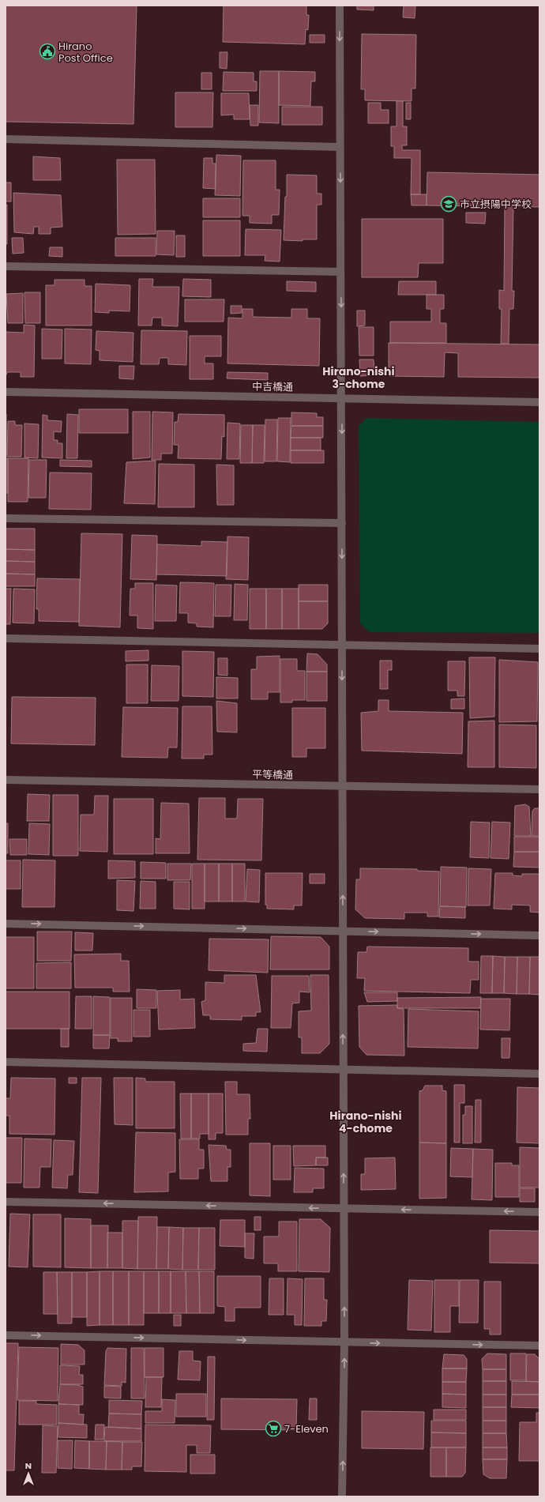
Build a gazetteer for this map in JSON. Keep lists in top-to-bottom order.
{
  "streets": {
    "street": ["中吉橋通", "平等橋通"]
  },
  "districts": ["Hirano-nishi 3-chome", "Hirano-nishi 4-chome"],
  "places": {
    "public building": ["Hirano Post Office"],
    "school or university": ["市立摂陽中学校"],
    "supermarket": ["7-Eleven"]
  },
  "north": "top"
}
